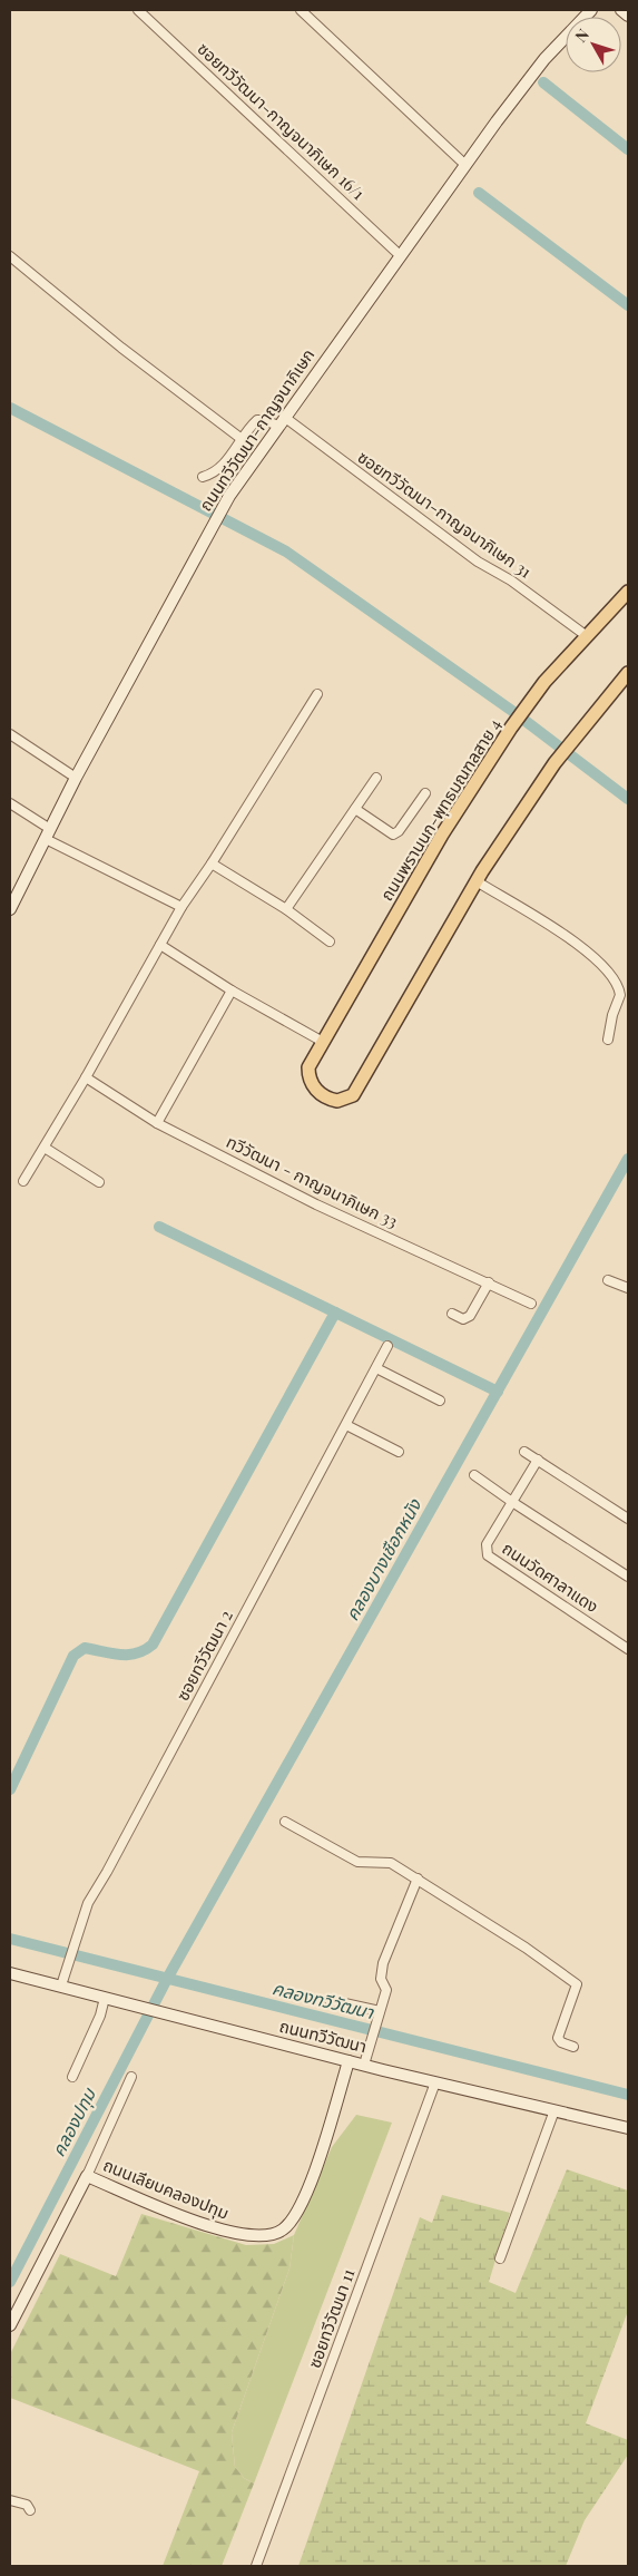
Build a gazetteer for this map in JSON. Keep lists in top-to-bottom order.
{
  "streets": {
    "main road": ["ถนนพรานนก-พุทธมณฑลสาย 4"],
    "street": [
      "ซอยทวีวัฒนา-กาญจนาภิเษก 16/1",
      "ถนนทวีวัฒนา-กาญจนาภิเษก",
      "ซอยทวีวัฒนา-กาญจนาภิเษก 31",
      "ทวีวัฒนา - กาญจนาภิเษก 33",
      "ถนนวัดศาลาแดง",
      "ซอยทวีวัฒนา 2",
      "ถนนทวีวัฒนา",
      "ถนนเลียบคลองปทุม",
      "ซอยทวีวัฒนา 11"
    ]
  },
  "crossings": [
    ["ซอยทวีวัฒนา-กาญจนาภิเษก 16/1", "ถนนทวีวัฒนา-กาญจนาภิเษก"],
    ["ถนนทวีวัฒนา-กาญจนาภิเษก", "ซอยทวีวัฒนา-กาญจนาภิเษก 31"],
    ["ซอยทวีวัฒนา-กาญจนาภิเษก 31", "ถนนพรานนก-พุทธมณฑลสาย 4"],
    ["ซอยทวีวัฒนา 2", "ถนนทวีวัฒนา"],
    ["ถนนทวีวัฒนา", "ถนนเลียบคลองปทุม"],
    ["ถนนทวีวัฒนา", "ซอยทวีวัฒนา 11"]
  ],
  "water": ["คลองบางเชือกหนัง", "คลองทวีวัฒนา", "คลองปทุม"],
  "north": "top left"
}
